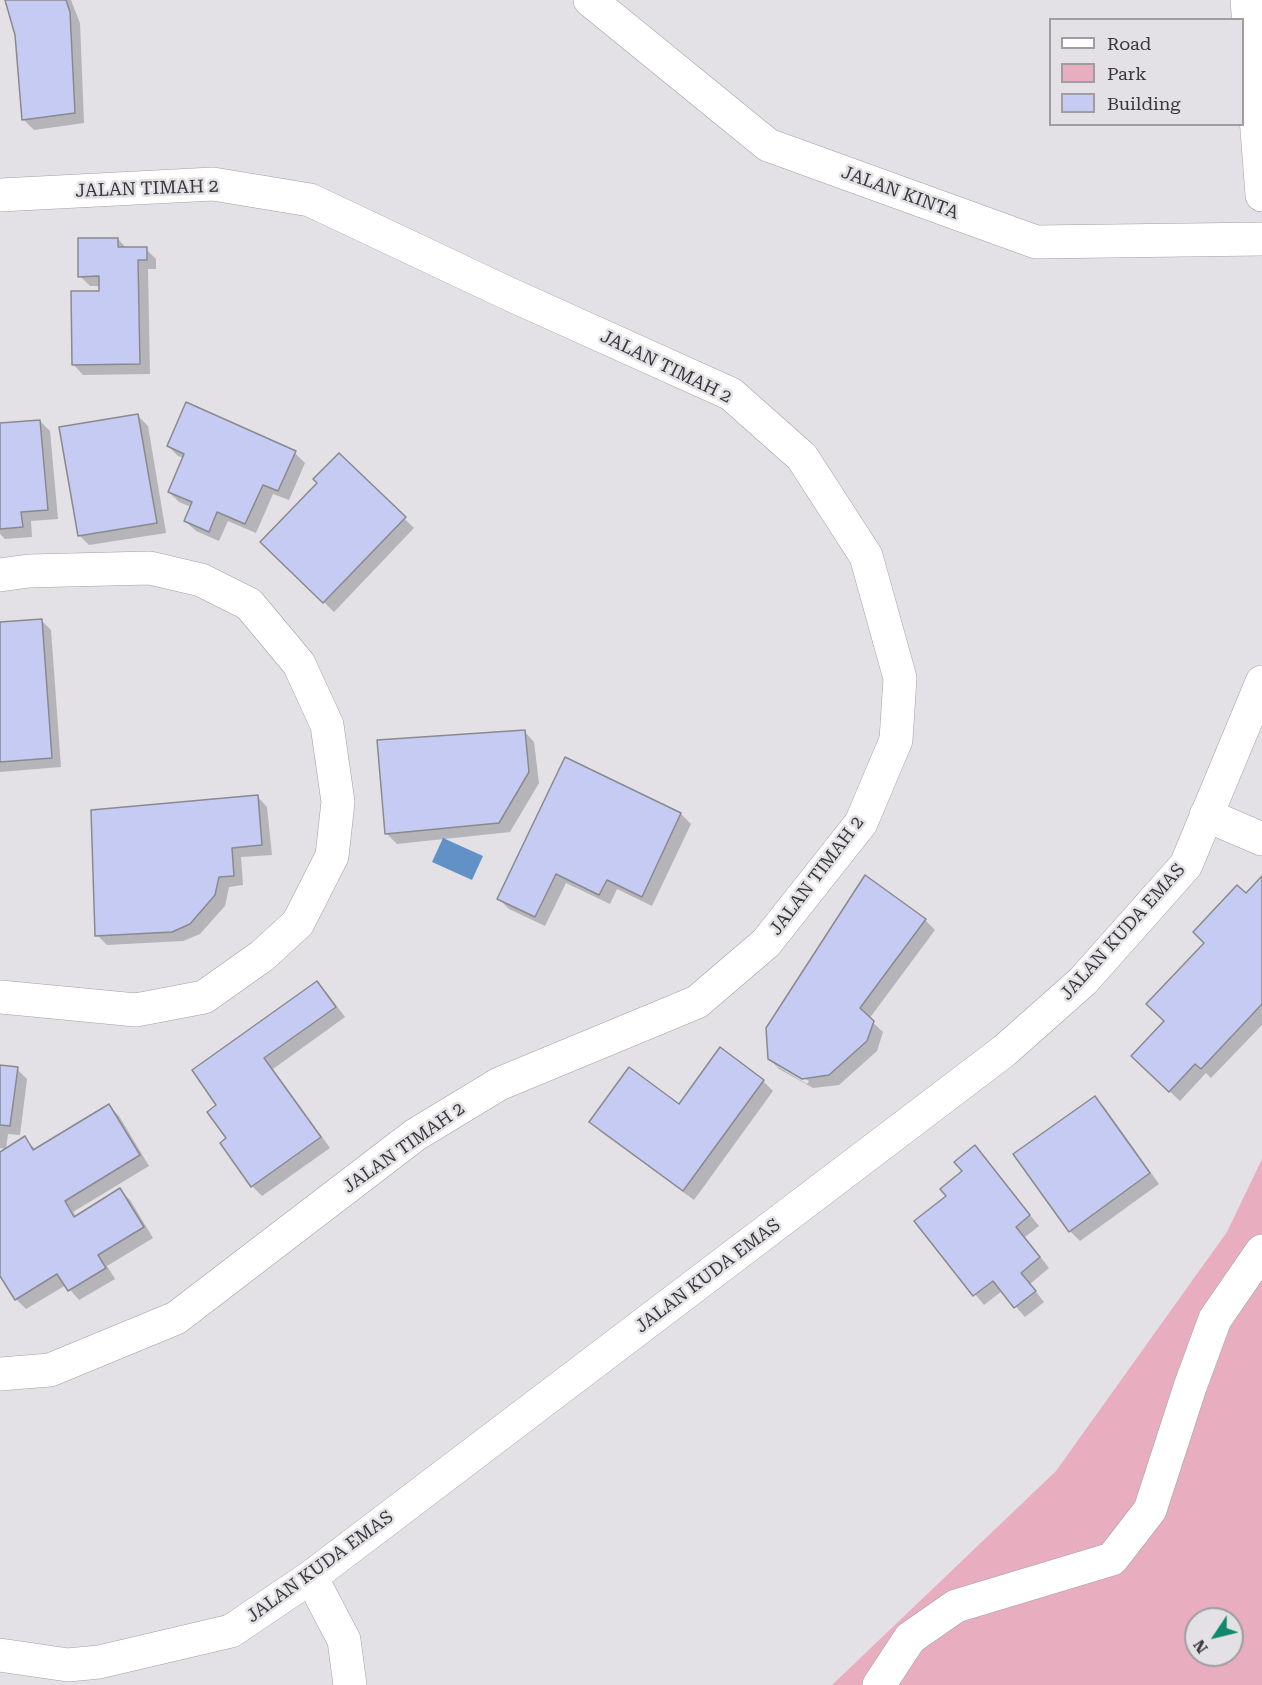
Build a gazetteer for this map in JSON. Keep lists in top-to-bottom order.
{
  "streets": {
    "street": ["JALAN TIMAH 2", "JALAN KINTA", "JALAN KUDA EMAS"]
  },
  "legend": ["Road", "Park", "Building"],
  "north": "bottom left"
}
